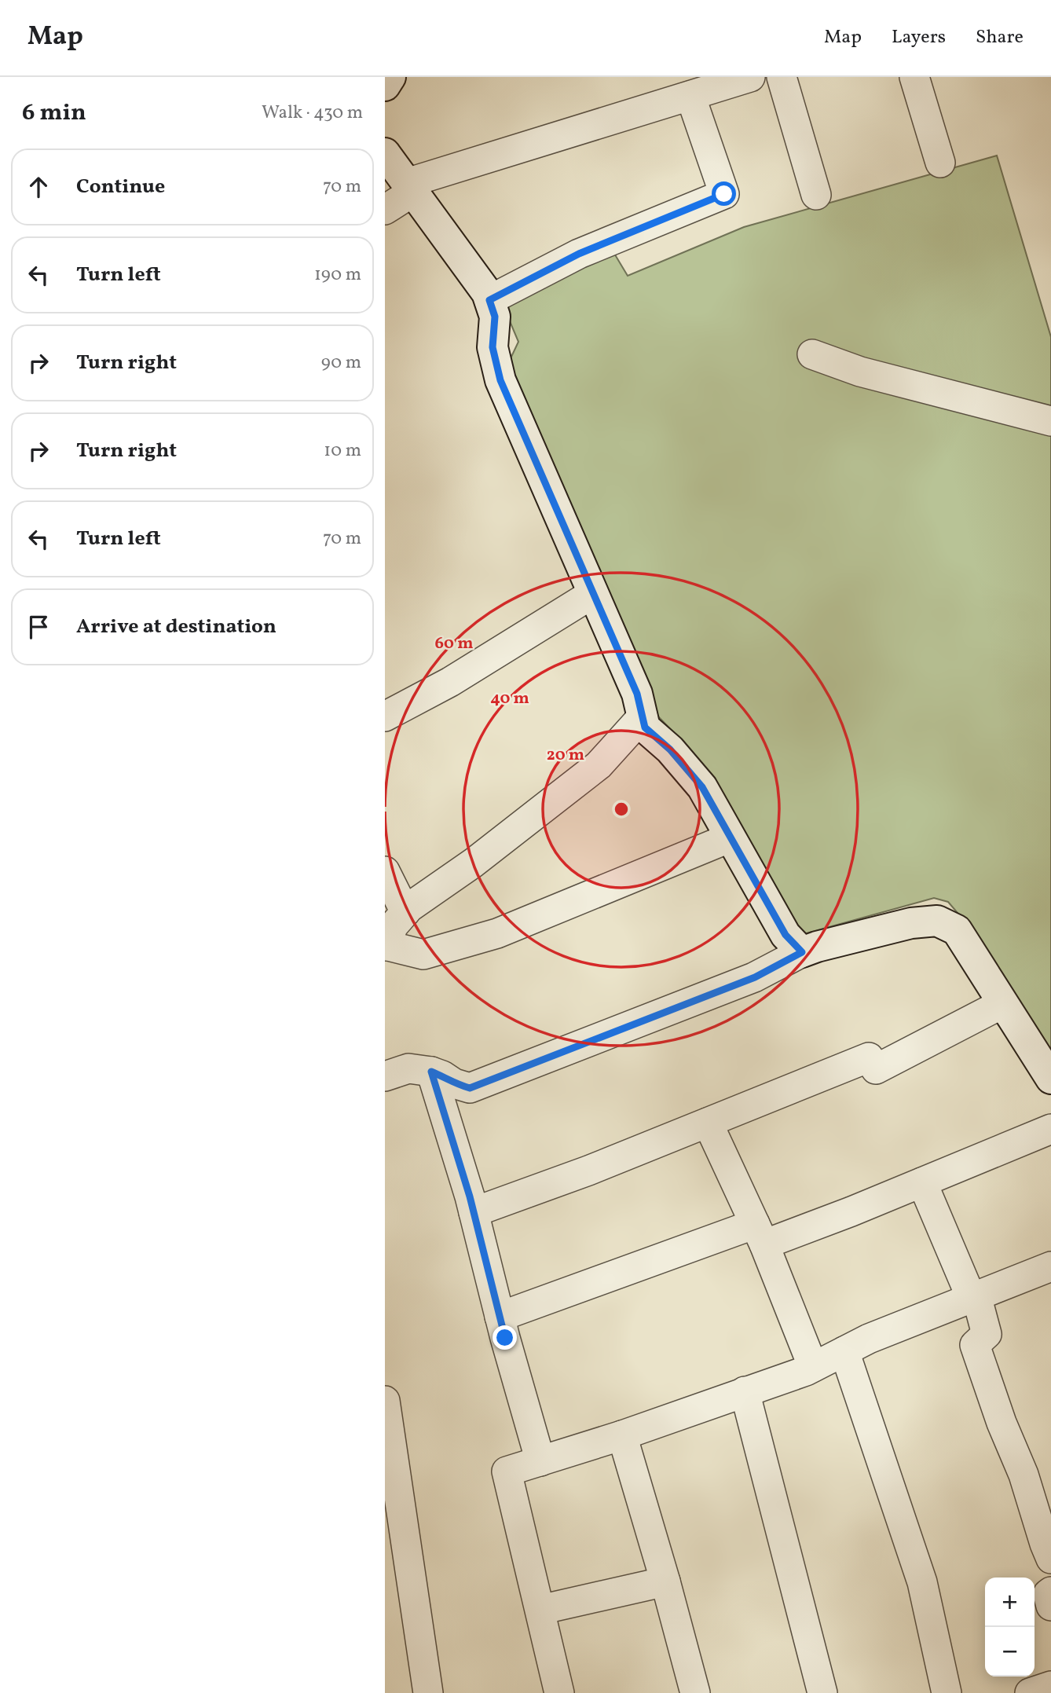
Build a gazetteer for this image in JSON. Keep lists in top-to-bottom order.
{
  "page": {
    "header": "Map",
    "nav": ["Map", "Layers", "Share"],
    "heading": ["6 min", "Walk · 430 m"],
    "list": [
      ["Continue", "70 m"],
      ["Turn left", "190 m"],
      ["Turn right", "90 m"],
      ["Turn right", "10 m"],
      ["Turn left", "70 m"],
      "Arrive at destination"
    ],
    "map_buttons": ["+", "−"]
  },
  "rings": ["60 m", "40 m", "20 m"]
}
